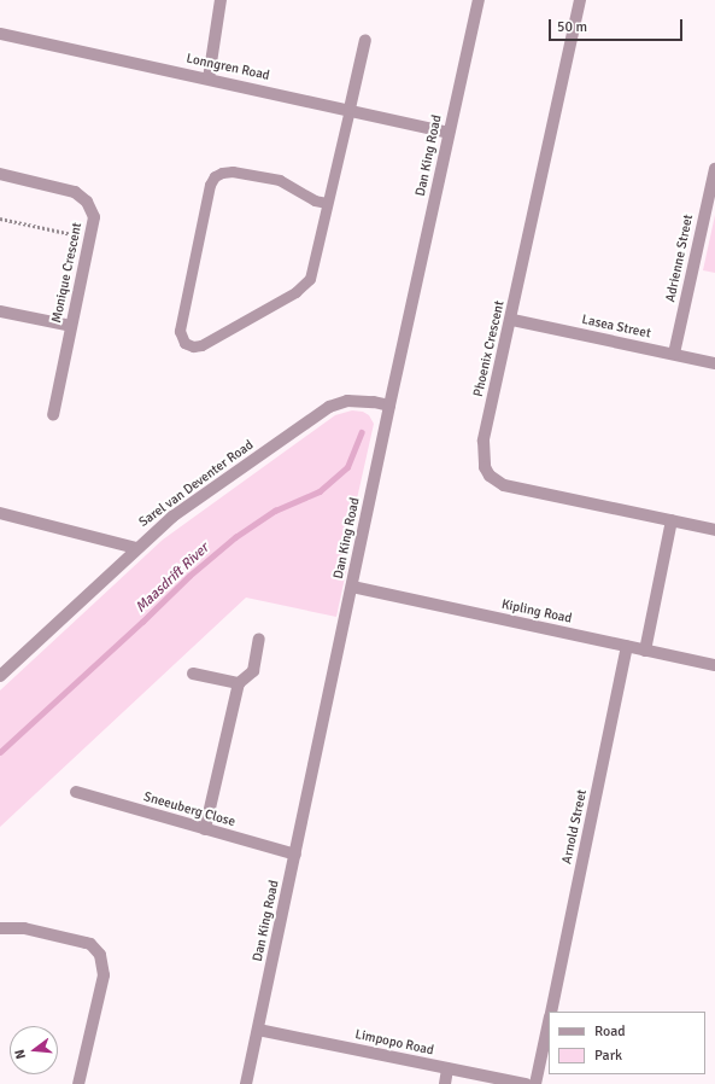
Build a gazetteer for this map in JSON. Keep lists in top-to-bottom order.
{
  "streets": {
    "street": [
      "Lonngren Road",
      "Dan King Road",
      "Adrienne Street",
      "Monique Crescent",
      "Lasea Street",
      "Phoenix Crescent",
      "Sarel van Deventer Road",
      "Kipling Road",
      "Sneeuberg Close",
      "Arnold Street",
      "Limpopo Road"
    ]
  },
  "crossings": [
    ["Lonngren Road", "Dan King Road"],
    ["Dan King Road", "Sarel van Deventer Road"],
    ["Dan King Road", "Kipling Road"],
    ["Dan King Road", "Sneeuberg Close"],
    ["Dan King Road", "Limpopo Road"],
    ["Adrienne Street", "Lasea Street"],
    ["Lasea Street", "Phoenix Crescent"],
    ["Kipling Road", "Arnold Street"]
  ],
  "water": ["Maasdrift River"],
  "legend": ["Road", "Park"],
  "scale_bar": "50 m",
  "north": "left"
}
